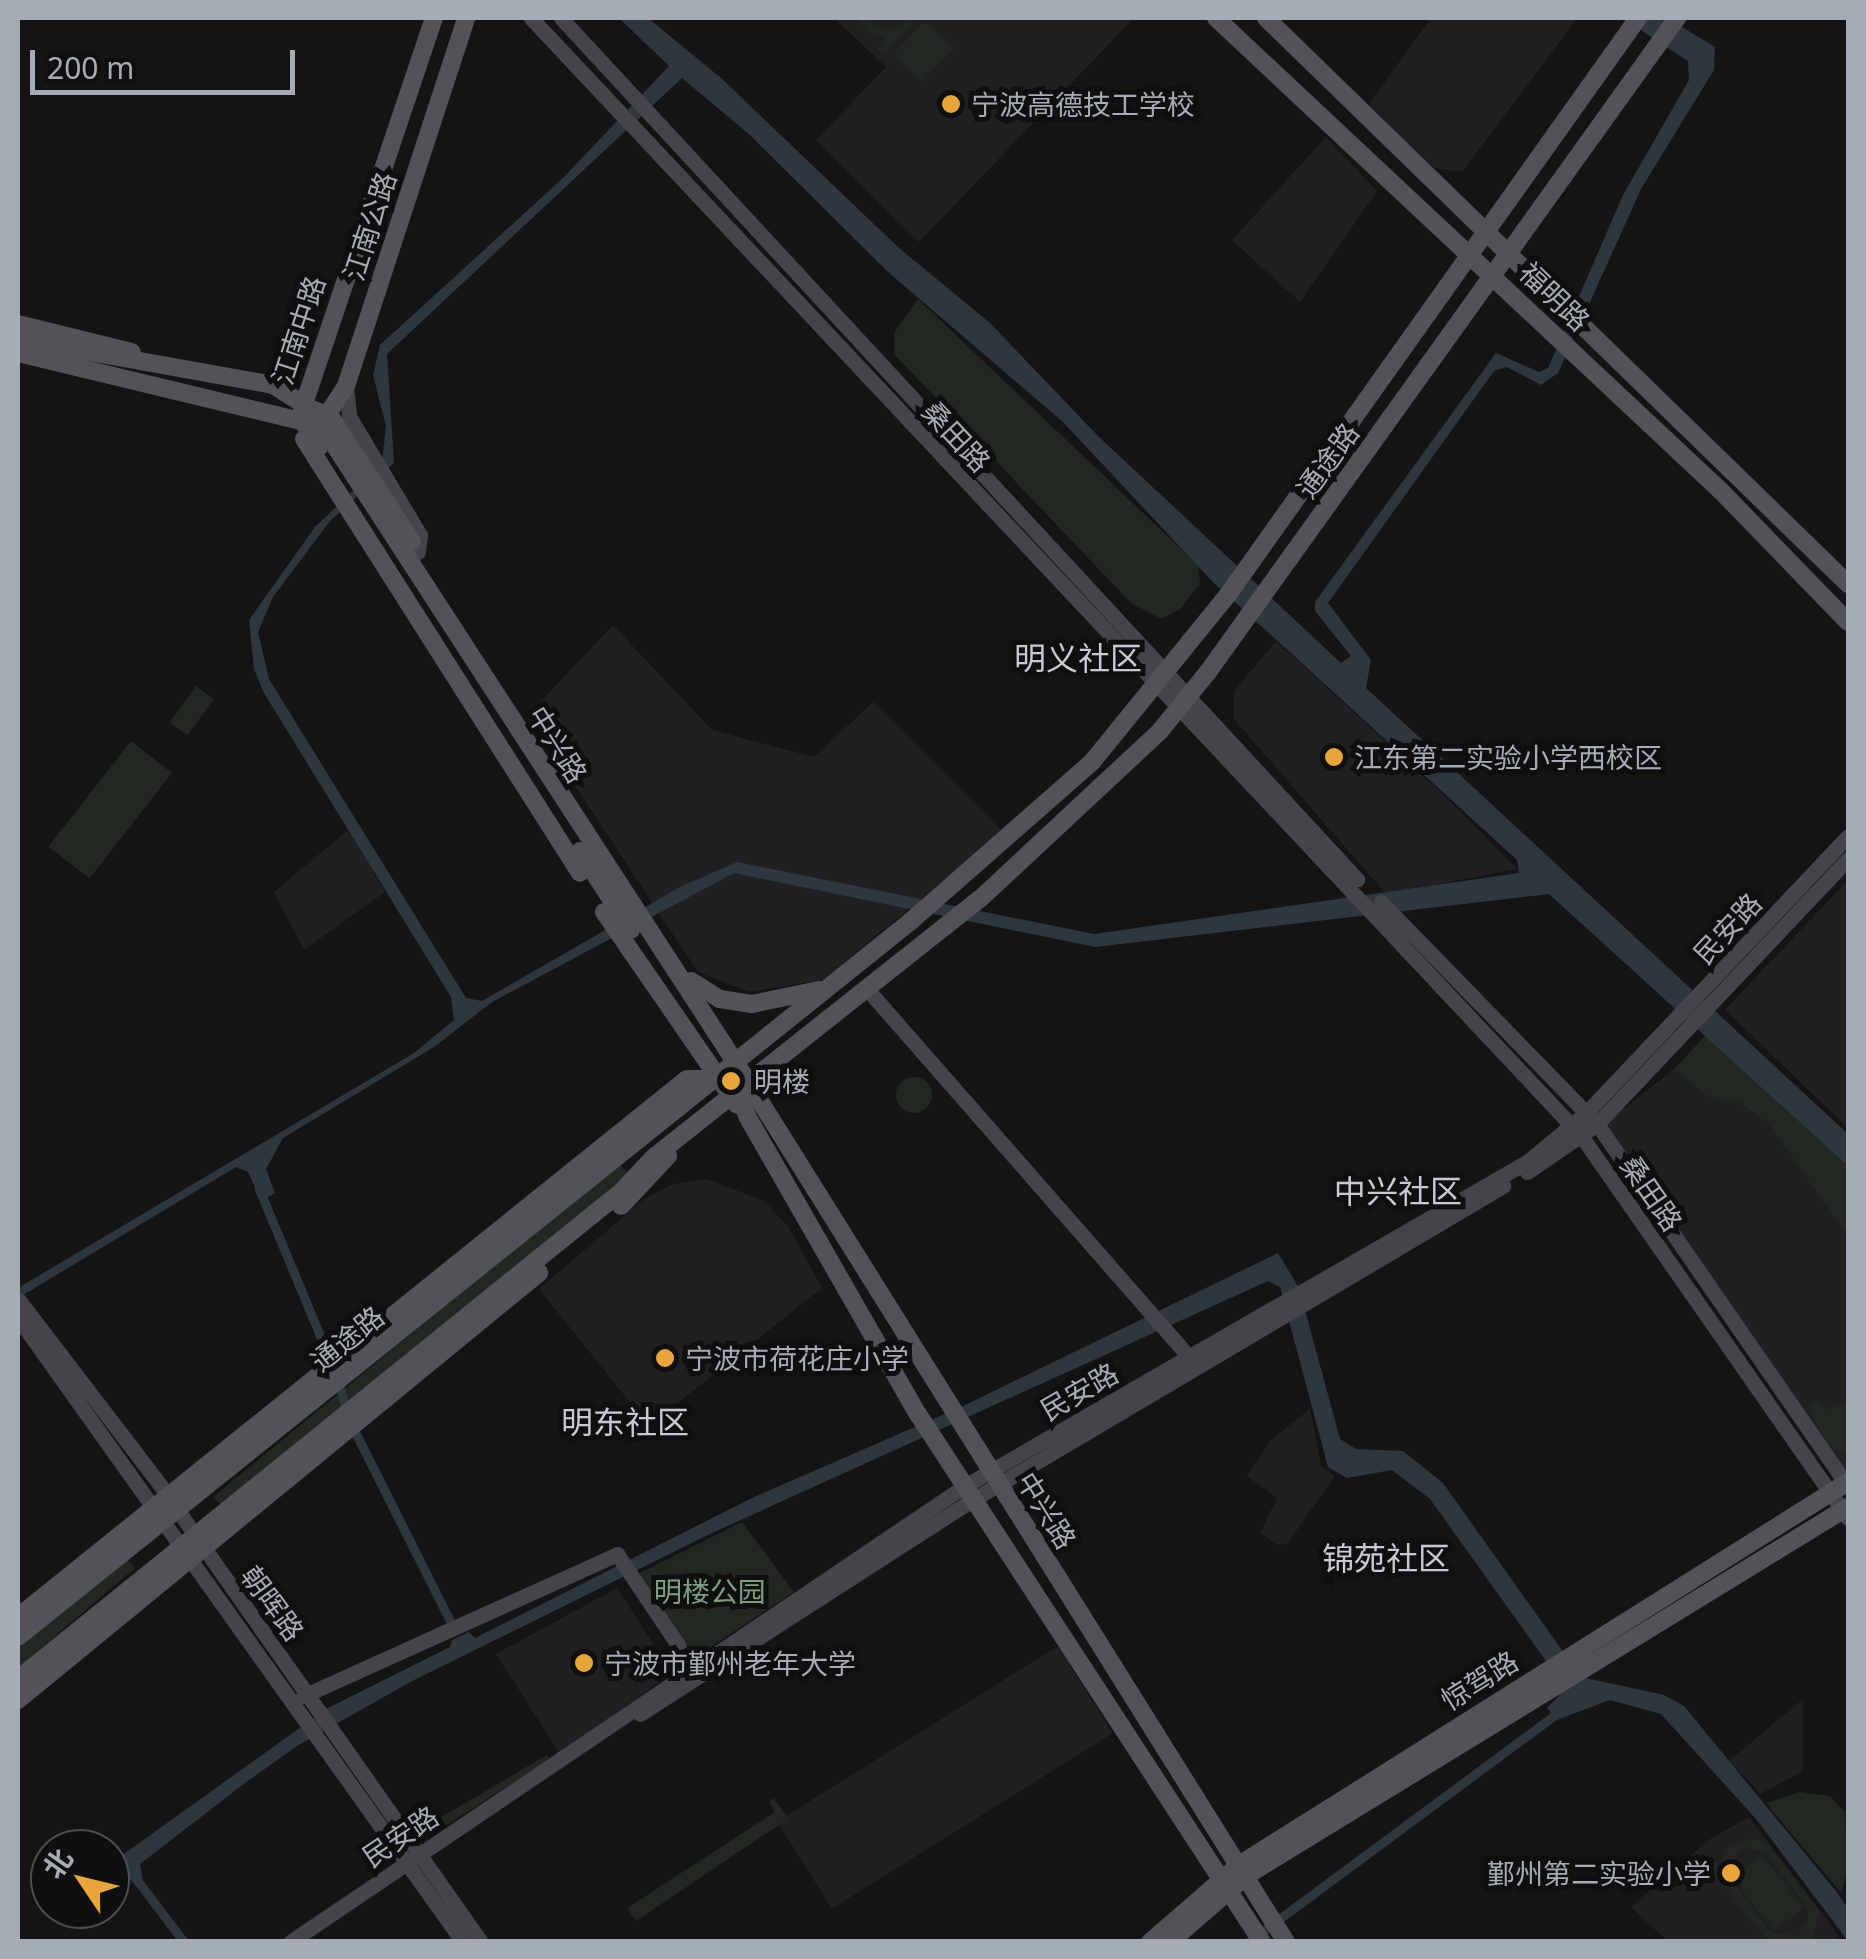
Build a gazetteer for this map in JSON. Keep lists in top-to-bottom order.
{
  "streets": {
    "main road": [
      "江南公路",
      "福明路",
      "江南中路",
      "桑田路",
      "通途路",
      "中兴路",
      "民安路",
      "朝晖路",
      "惊驾路"
    ]
  },
  "crossings": [
    ["江南公路", "江南中路"],
    ["福明路", "通途路"],
    ["桑田路", "通途路"],
    ["桑田路", "民安路"],
    ["桑田路", "惊驾路"],
    ["通途路", "中兴路"],
    ["通途路", "朝晖路"],
    ["中兴路", "民安路"],
    ["中兴路", "惊驾路"],
    ["民安路", "朝晖路"]
  ],
  "districts": [
    "明义社区",
    "中兴社区",
    "明东社区",
    "锦苑社区"
  ],
  "parks": ["明楼公园"],
  "places": [
    "宁波高德技工学校",
    "江东第二实验小学西校区",
    "明楼",
    "宁波市荷花庄小学",
    "宁波市鄞州老年大学",
    "鄞州第二实验小学"
  ],
  "scale_bar": "200 m",
  "north": "top left"
}
